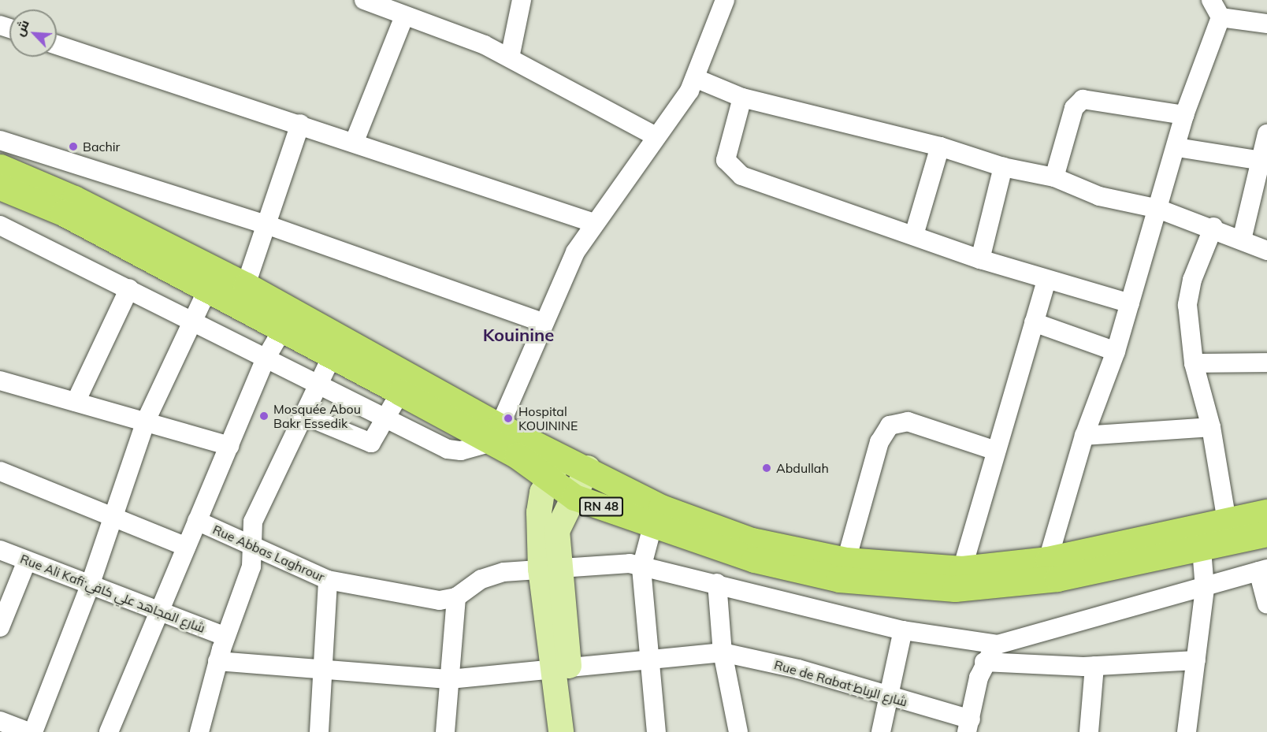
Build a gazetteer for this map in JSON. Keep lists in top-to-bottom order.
{
  "streets": {
    "highway": ["RN 48"],
    "street": ["Rue Abbas Laghrour", "Rue Ali Kafi;شارع المجاهد علي كافي", "Rue de Rabat;شارع الرباط"]
  },
  "districts": ["Kouinine"],
  "places": [
    "Bachir",
    "Mosquée Abou Bakr Essedik",
    "Hospital KOUININE",
    "Abdullah"
  ],
  "north": "top left"
}
